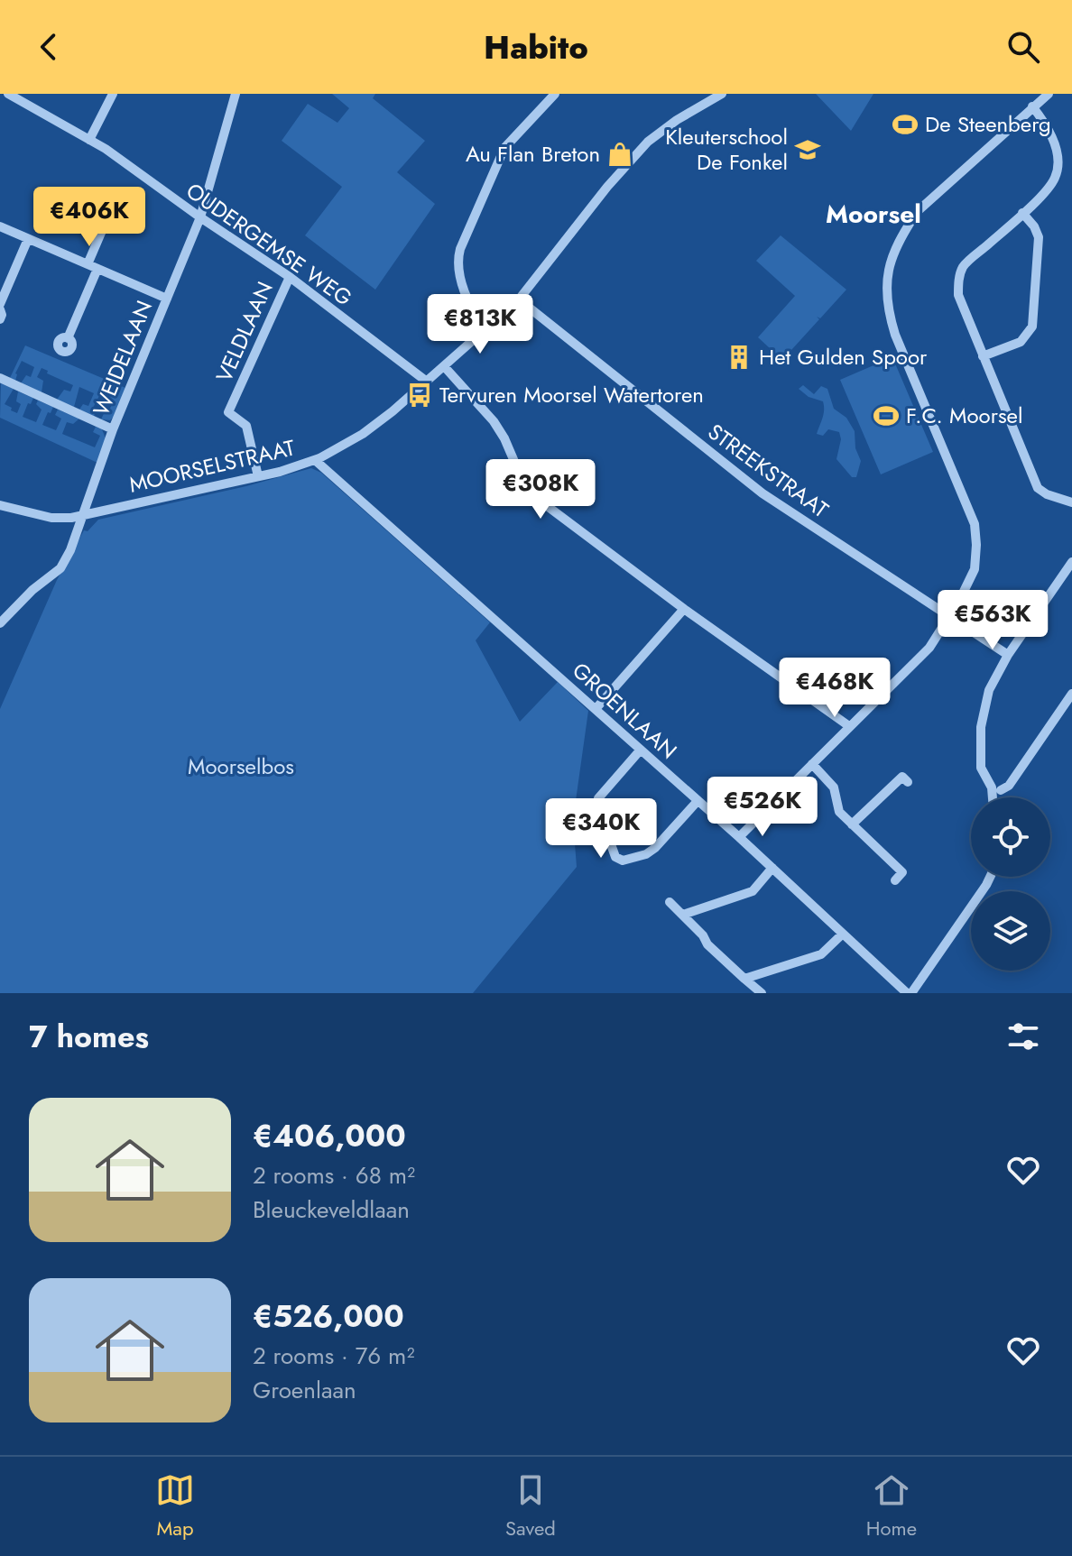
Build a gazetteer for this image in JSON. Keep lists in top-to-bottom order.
{
  "streets": {
    "street": [
      "OUDERGEMSE WEG",
      "VELDLAAN",
      "WEIDELAAN",
      "MOORSELSTRAAT",
      "STREEKSTRAAT",
      "GROENLAAN"
    ]
  },
  "crossings": [
    ["OUDERGEMSE WEG", "VELDLAAN"],
    ["OUDERGEMSE WEG", "WEIDELAAN"],
    ["OUDERGEMSE WEG", "MOORSELSTRAAT"],
    ["VELDLAAN", "MOORSELSTRAAT"],
    ["WEIDELAAN", "MOORSELSTRAAT"],
    ["MOORSELSTRAAT", "STREEKSTRAAT"],
    ["MOORSELSTRAAT", "GROENLAAN"]
  ],
  "districts": ["Moorsel"],
  "parks": ["Moorselbos"],
  "places": {
    "sports": ["De Steenberg", "F.C. Moorsel"],
    "school or university": ["Kleuterschool De Fonkel"],
    "shop": ["Au Flan Breton"],
    "building": ["Het Gulden Spoor"],
    "bus stop": ["Tervuren Moorsel Watertoren"]
  },
  "page": {
    "header": "Habito",
    "price": [
      "€406K",
      "€813K",
      "€308K",
      "€563K",
      "€468K",
      "€526K",
      "€340K"
    ],
    "heading": "7 homes",
    "list": [
      {
        "name": "€406,000",
        "note": "2 rooms · 68 m² · Bleuckeveldlaan"
      },
      {
        "name": "€526,000",
        "note": "2 rooms · 76 m² · Groenlaan"
      }
    ],
    "tabs": ["Map", "Saved", "Home"]
  }
}
